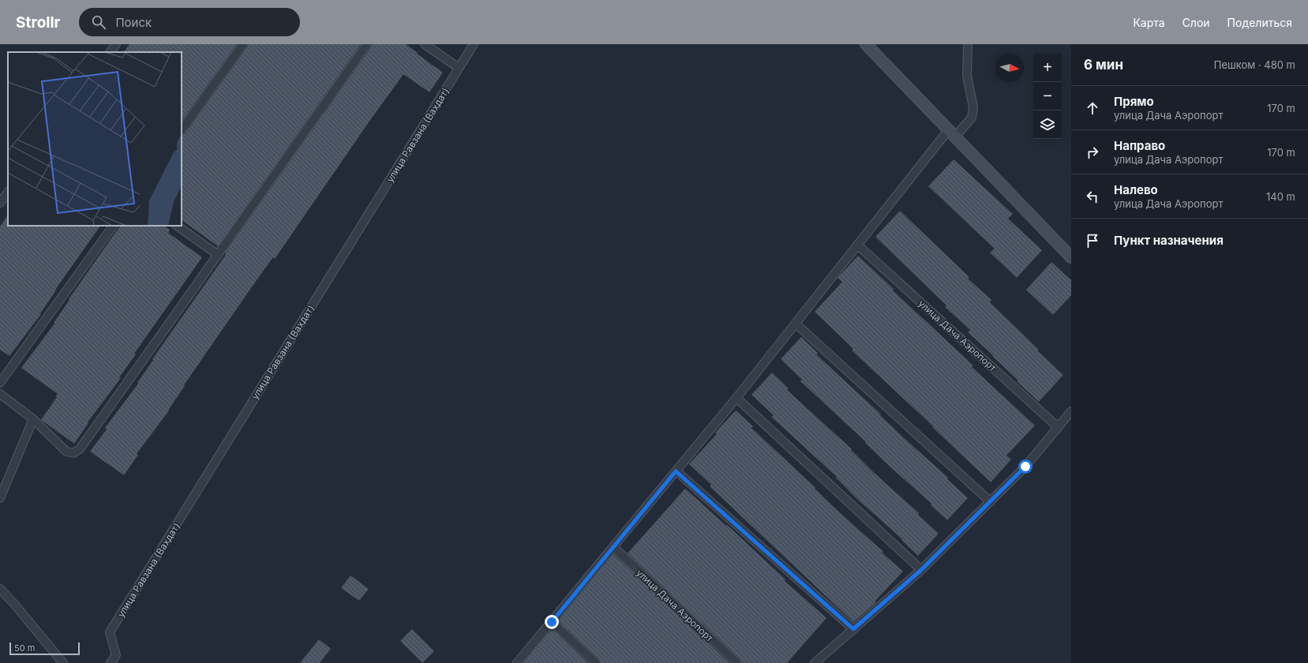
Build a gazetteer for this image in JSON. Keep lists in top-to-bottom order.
{
  "streets": {
    "street": ["улица Равзана (Вахдат)", "улица Дача Аэропорт"]
  },
  "scale_bar": "50 m",
  "north": "right",
  "page": {
    "header": "Strollr",
    "search": "Поиск",
    "nav": ["Карта", "Слои", "Поделиться"],
    "heading": ["6 мин", "Пешком · 480 m"],
    "map_buttons": ["+", "−"],
    "list": [
      ["Прямо", "улица Дача Аэропорт", "170 m"],
      ["Направо", "улица Дача Аэропорт", "170 m"],
      ["Налево", "улица Дача Аэропорт", "140 m"],
      "Пункт назначения"
    ],
    "scale": "50 m"
  }
}
